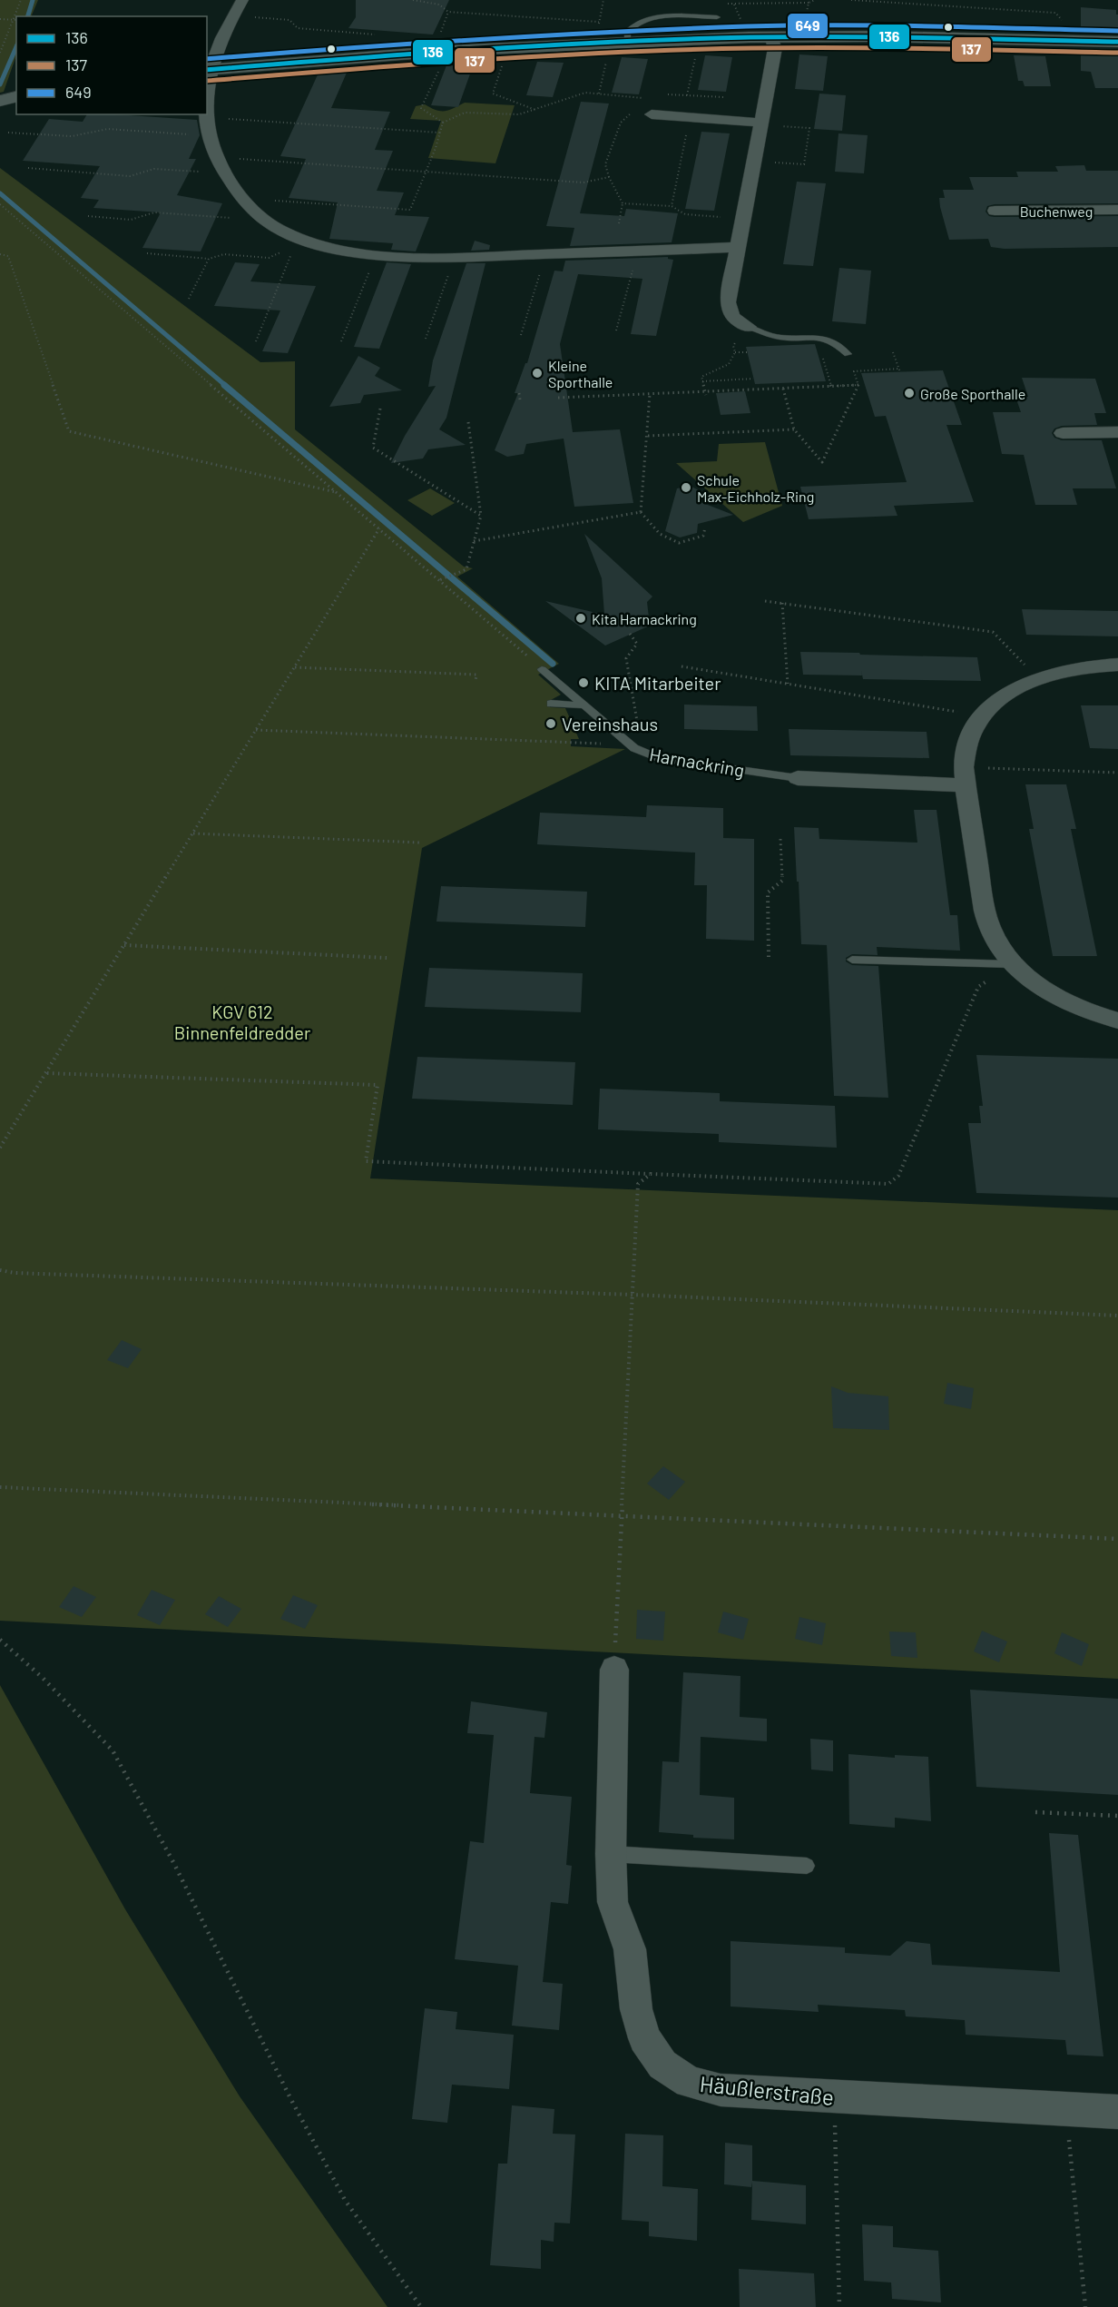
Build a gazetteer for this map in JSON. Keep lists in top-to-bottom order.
{
  "streets": {
    "street": ["Buchenweg", "Harnackring", "Häußlerstraße"]
  },
  "parks": ["KGV 612 Binnenfeldredder"],
  "places": [
    "Kleine Sporthalle",
    "Große Sporthalle",
    "Schule Max-Eichholz-Ring",
    "Kita Harnackring",
    "KITA Mitarbeiter",
    "Vereinshaus"
  ],
  "lines": ["transit line 649", "transit line 136", "transit line 137"],
  "legend": ["136", "137", "649"]
}
